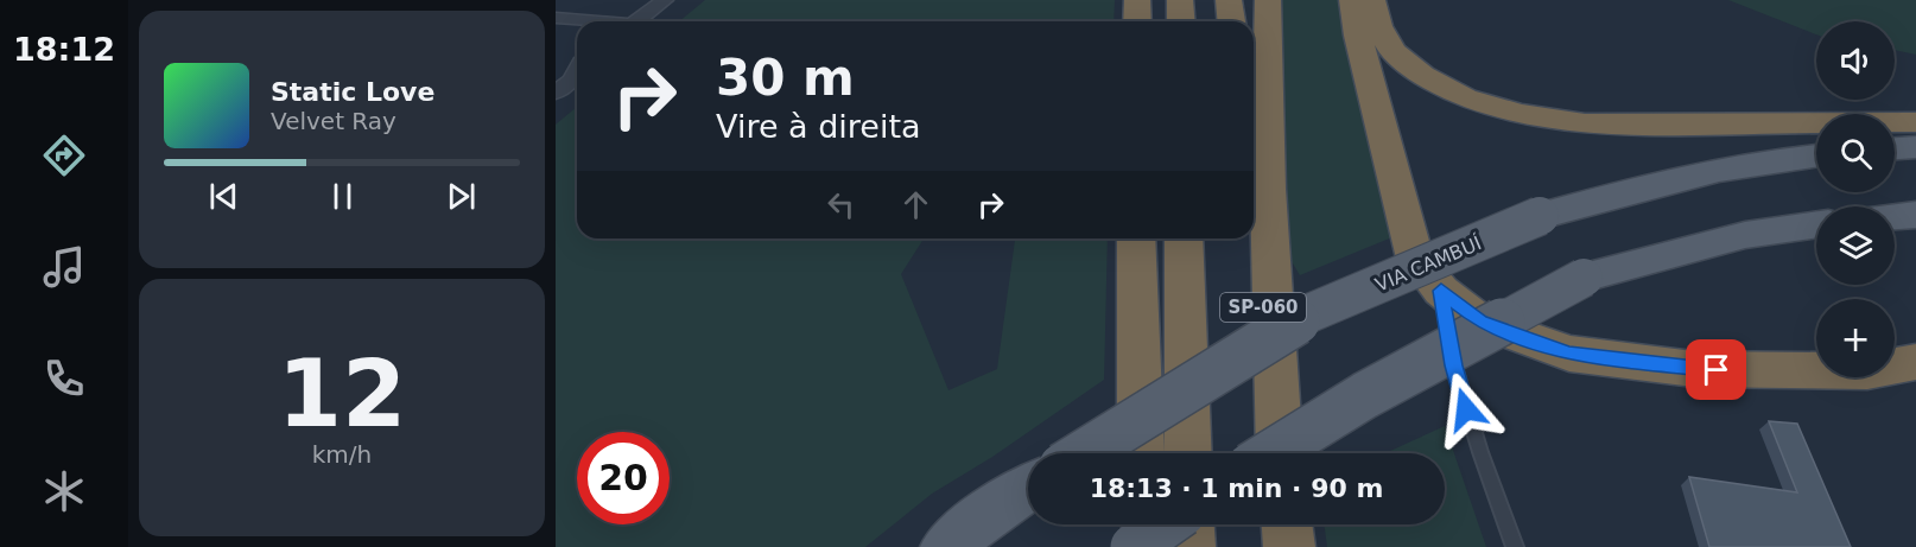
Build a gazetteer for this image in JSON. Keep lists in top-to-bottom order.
{
  "streets": {
    "highway": ["SP-060"],
    "main road": ["VIA CAMBUÍ"]
  },
  "page": {
    "tabs": "18:12",
    "map_buttons": "+",
    "turn": ["30 m", "Vire à direita"],
    "song": ["Static Love", "Velvet Ray"],
    "tile": ["12", "km/h"],
    "limit": "20",
    "trip": "18:13 · 1 min · 90 m"
  }
}
